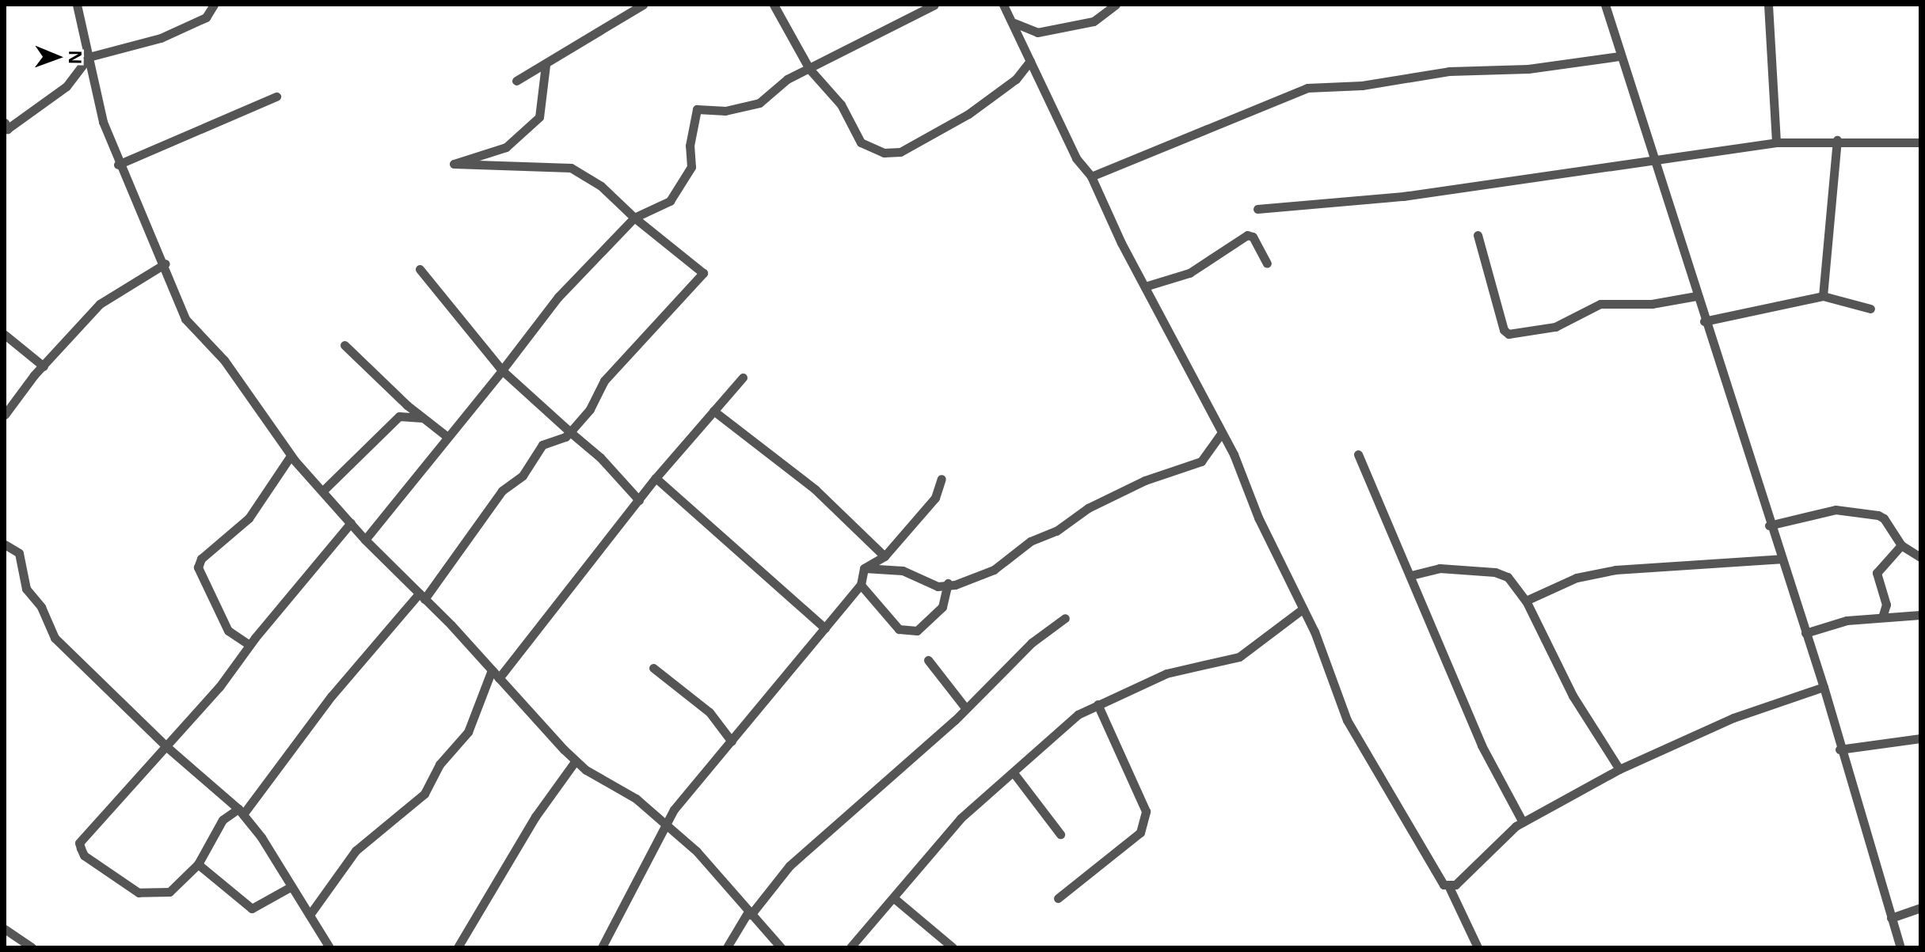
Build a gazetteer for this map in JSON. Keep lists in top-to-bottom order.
{
  "north": "right"
}
